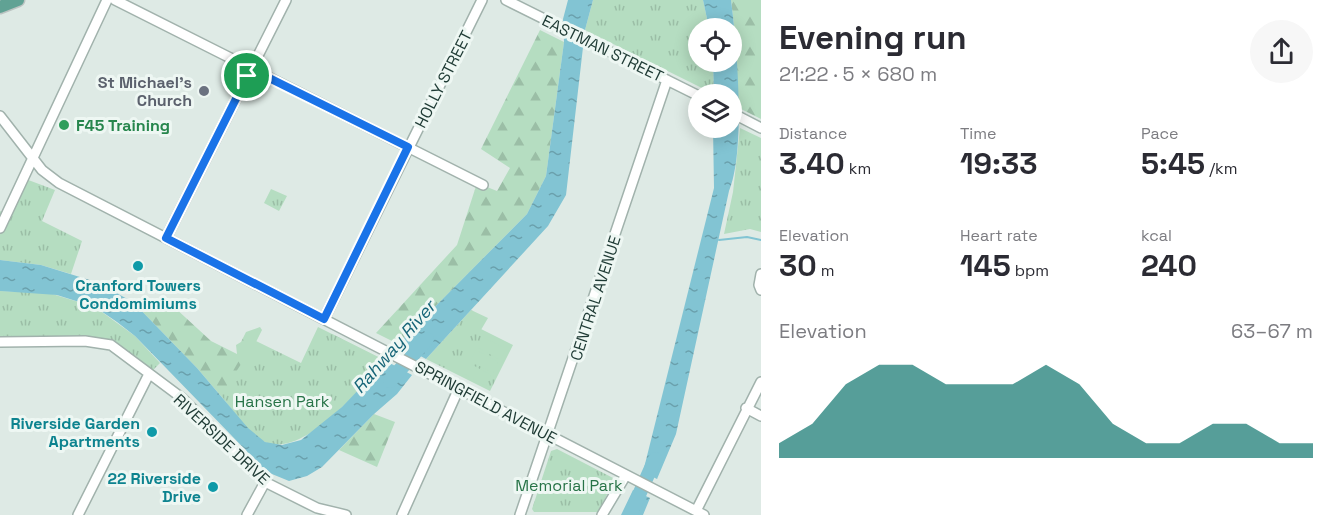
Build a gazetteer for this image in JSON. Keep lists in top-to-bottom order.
{
  "streets": {
    "street": [
      "EASTMAN STREET",
      "HOLLY STREET",
      "CENTRAL AVENUE",
      "SPRINGFIELD AVENUE",
      "RIVERSIDE DRIVE"
    ]
  },
  "crossings": [
    ["EASTMAN STREET", "CENTRAL AVENUE"],
    ["HOLLY STREET", "SPRINGFIELD AVENUE"],
    ["CENTRAL AVENUE", "SPRINGFIELD AVENUE"]
  ],
  "water": ["Rahway River"],
  "parks": ["Hansen Park", "Memorial Park"],
  "places": [
    "St Michael's Church",
    "F45 Training",
    "Cranford Towers Condomimiums",
    "Riverside Garden Apartments",
    "22 Riverside Drive"
  ],
  "page": {
    "heading": ["Evening run", "21:22 · 5 × 680 m"],
    "stats": [
      ["Distance", "3.40 km"],
      ["Time", "19:33"],
      ["Pace", "5:45 /km"],
      ["Elevation", "30 m"],
      ["Heart rate", "145 bpm"],
      ["kcal", "240"]
    ],
    "chart": ["Elevation", "63–67 m"]
  }
}
